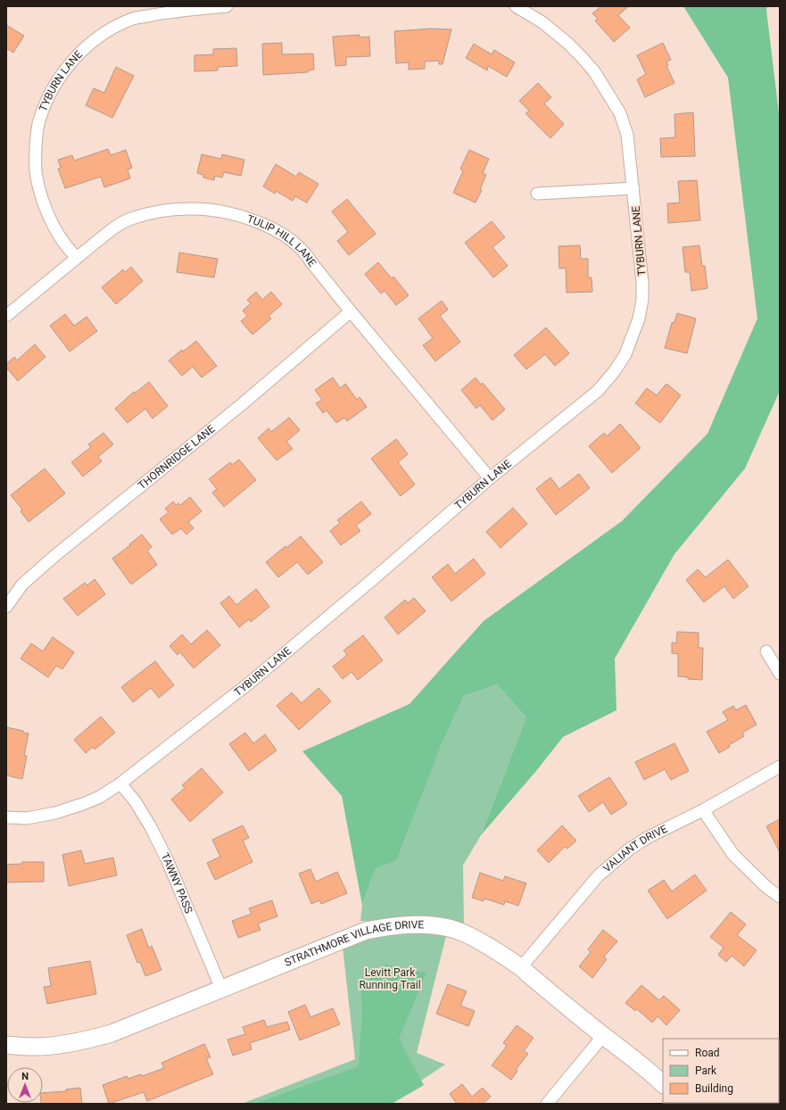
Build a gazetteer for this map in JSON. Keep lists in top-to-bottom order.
{
  "streets": {
    "street": [
      "TYBURN LANE",
      "TULIP HILL LANE",
      "THORNRIDGE LANE",
      "VALIANT DRIVE",
      "TAWNY PASS",
      "STRATHMORE VILLAGE DRIVE"
    ]
  },
  "crossings": [
    ["TYBURN LANE", "TULIP HILL LANE"],
    ["TYBURN LANE", "TAWNY PASS"],
    ["TULIP HILL LANE", "THORNRIDGE LANE"],
    ["VALIANT DRIVE", "STRATHMORE VILLAGE DRIVE"],
    ["TAWNY PASS", "STRATHMORE VILLAGE DRIVE"]
  ],
  "parks": ["Levitt Park Running Trail"],
  "legend": ["Road", "Park", "Building"],
  "north": "top"
}
